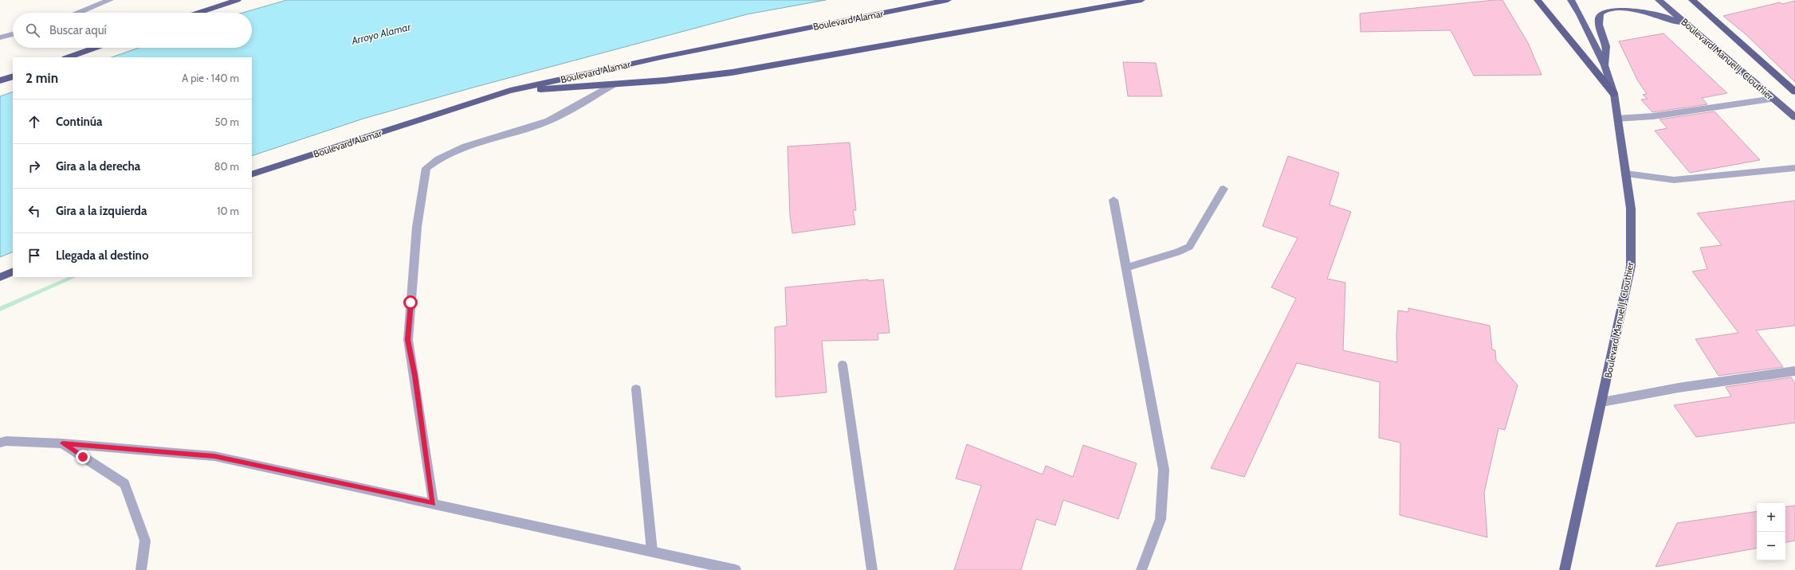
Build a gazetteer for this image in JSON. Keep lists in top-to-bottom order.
{
  "streets": {
    "highway": ["Boulevard Alamar"],
    "main road": ["Boulevard Manuel J. Clouthier"]
  },
  "water": ["Arroyo Alamar"],
  "page": {
    "search": "Buscar aquí",
    "heading": ["2 min", "A pie · 140 m"],
    "list": [
      ["Continúa", "50 m"],
      ["Gira a la derecha", "80 m"],
      ["Gira a la izquierda", "10 m"],
      "Llegada al destino"
    ],
    "map_buttons": ["+", "−"]
  }
}
